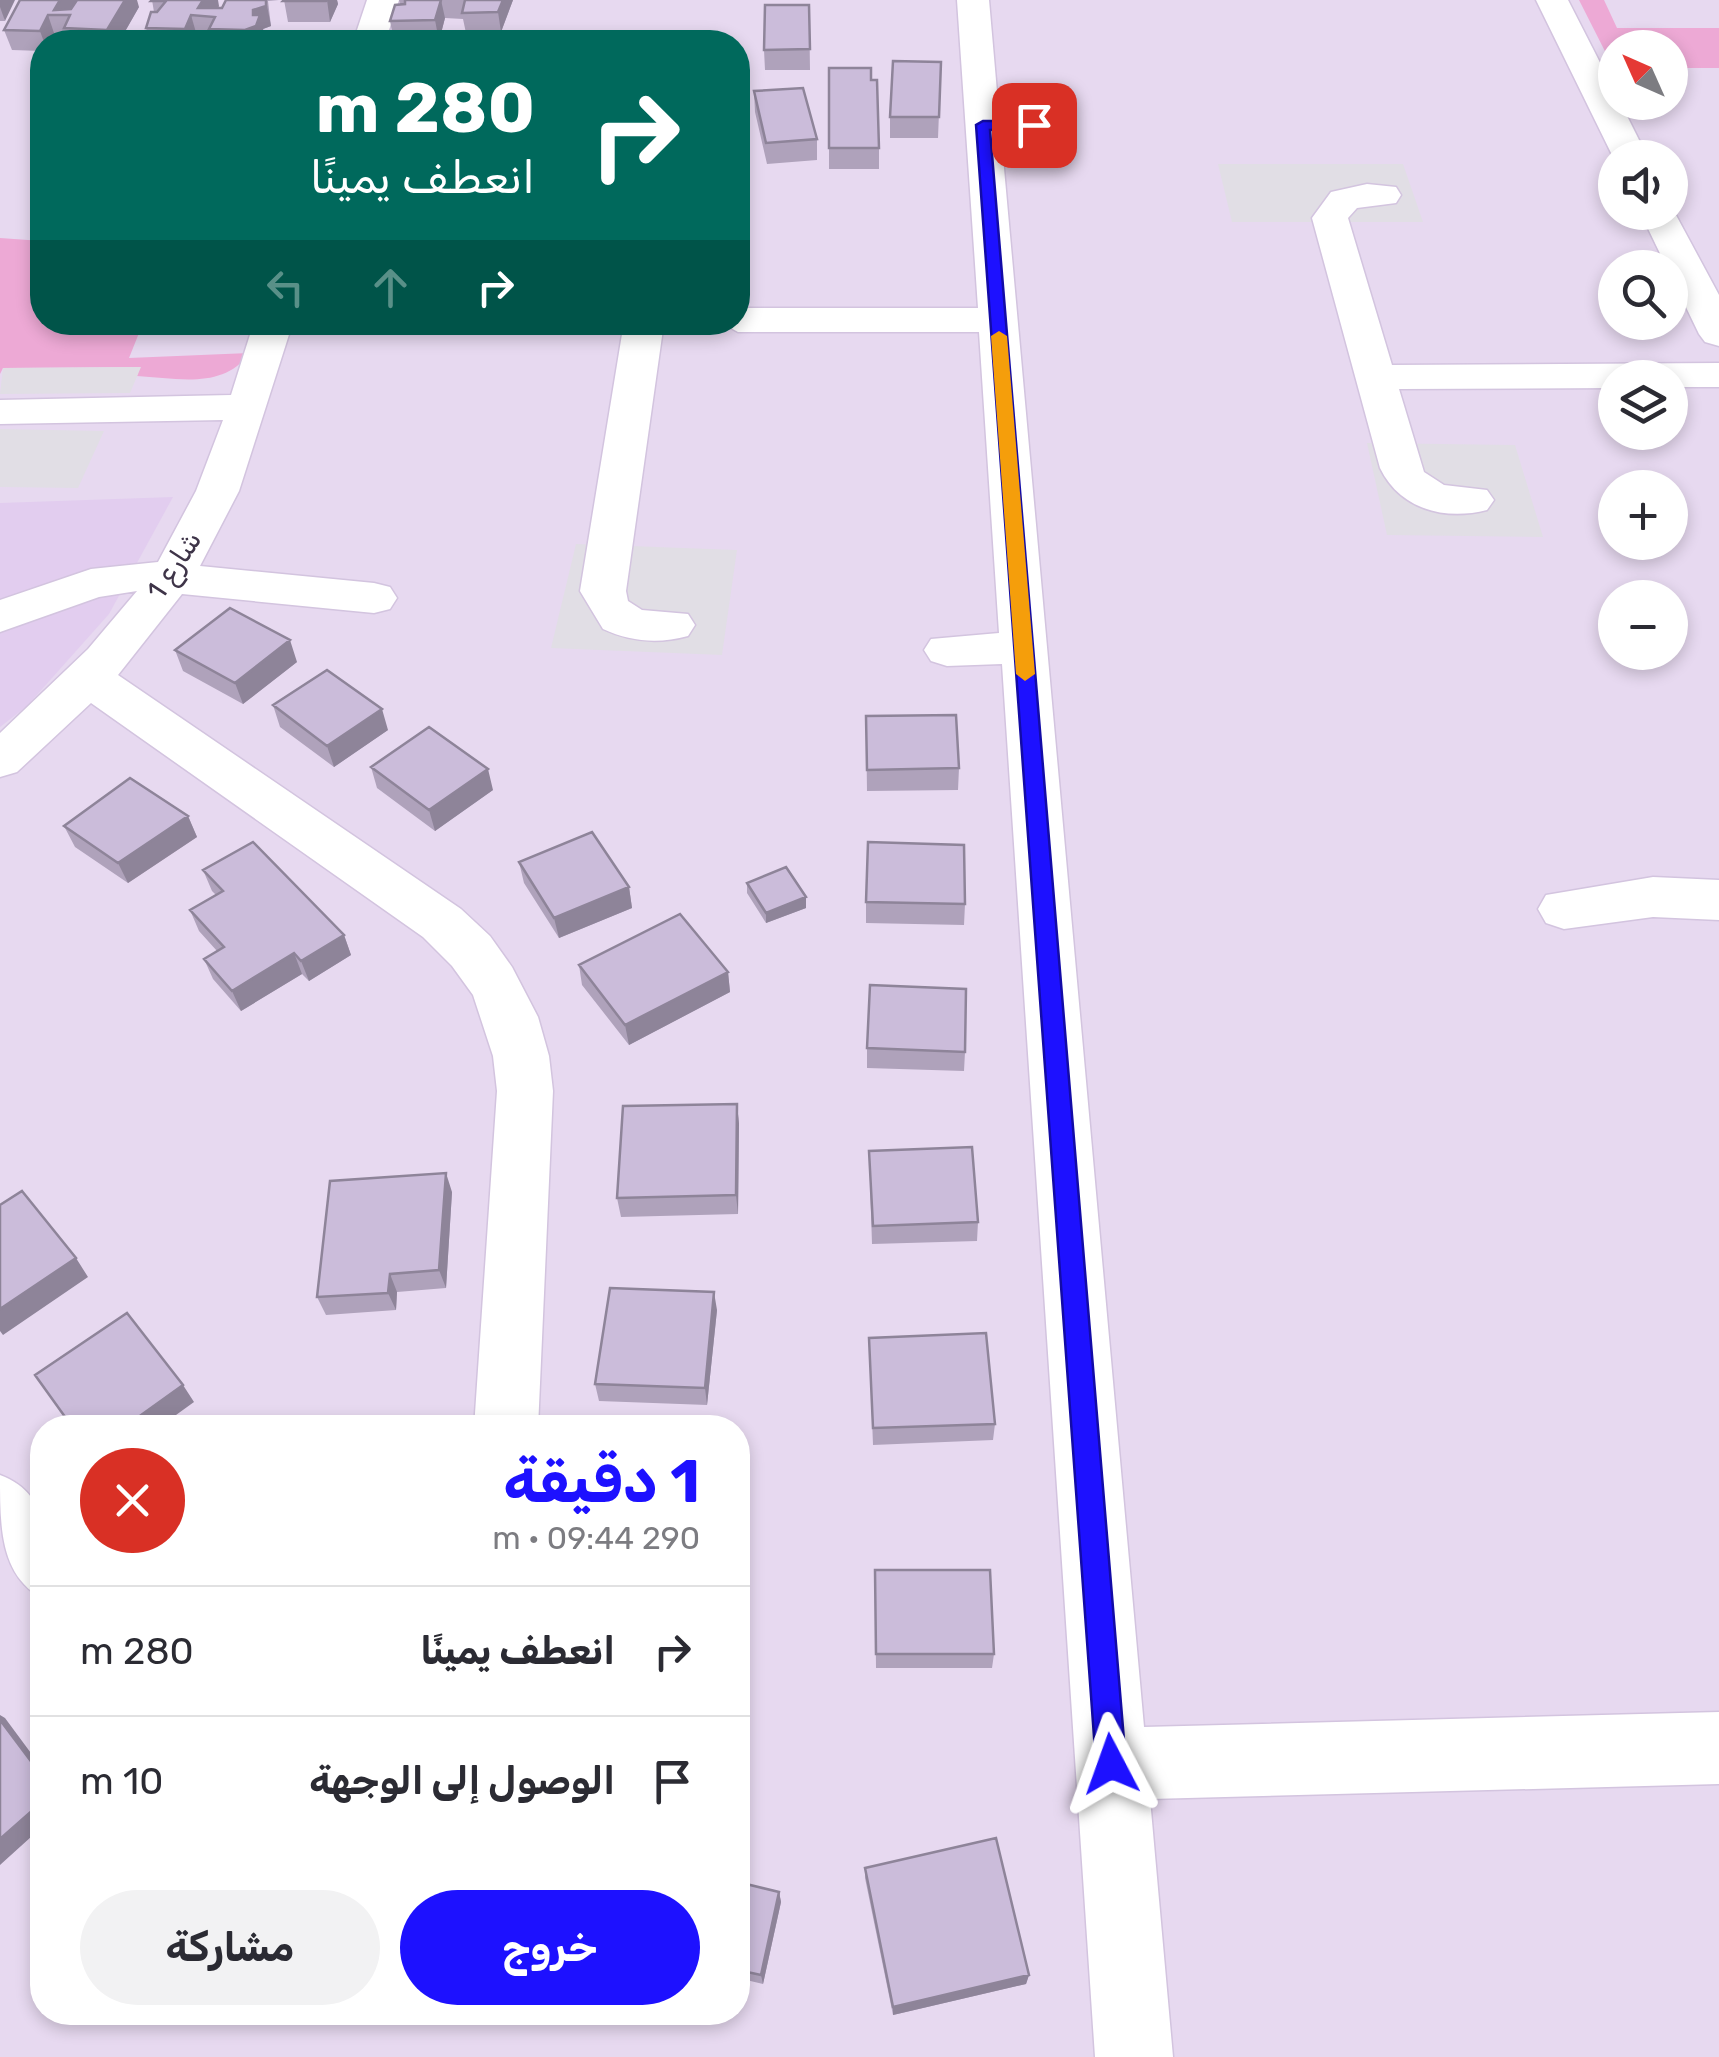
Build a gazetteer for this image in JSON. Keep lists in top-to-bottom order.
{
  "streets": {
    "street": ["شارع 1"]
  },
  "north": "top left",
  "page": {
    "map_buttons": ["+", "−"],
    "turn": ["280 m", "انعطف يمينًا"],
    "heading": ["1 دقيقة", "290 m · 09:44"],
    "list": [
      {
        "name": "انعطف يمينًا",
        "value": "280 m"
      },
      {
        "name": "الوصول إلى الوجهة",
        "value": "10 m"
      }
    ],
    "buttons": ["خروج", "مشاركة"]
  }
}
